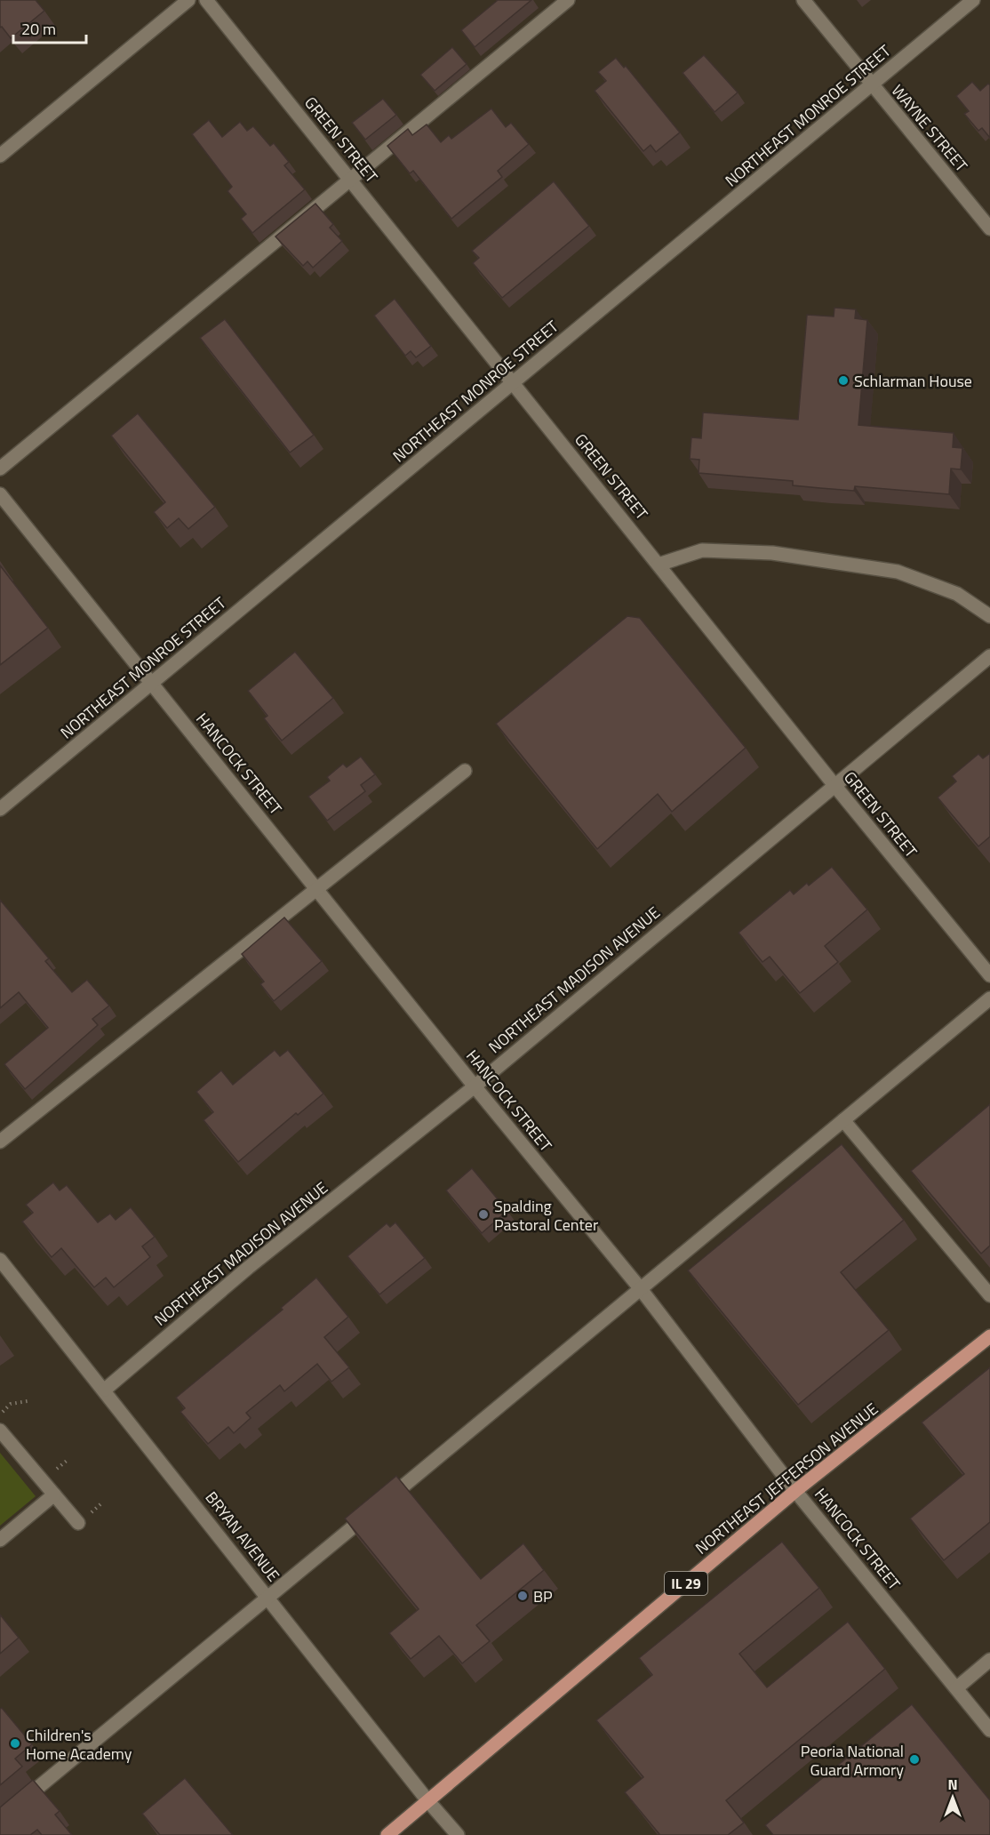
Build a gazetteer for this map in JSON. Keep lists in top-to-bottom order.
{
  "streets": {
    "main road": ["NORTHEAST JEFFERSON AVENUE", "IL 29"],
    "street": [
      "NORTHEAST MONROE STREET",
      "WAYNE STREET",
      "GREEN STREET",
      "HANCOCK STREET",
      "NORTHEAST MADISON AVENUE",
      "BRYAN AVENUE"
    ]
  },
  "crossings": [
    ["NORTHEAST MONROE STREET", "WAYNE STREET"],
    ["NORTHEAST MONROE STREET", "GREEN STREET"],
    ["NORTHEAST MONROE STREET", "HANCOCK STREET"],
    ["GREEN STREET", "NORTHEAST MADISON AVENUE"],
    ["HANCOCK STREET", "NORTHEAST MADISON AVENUE"],
    ["HANCOCK STREET", "NORTHEAST JEFFERSON AVENUE"],
    ["NORTHEAST MADISON AVENUE", "BRYAN AVENUE"],
    ["NORTHEAST JEFFERSON AVENUE", "BRYAN AVENUE"]
  ],
  "places": [
    "Schlarman House",
    "Spalding Pastoral Center",
    "BP",
    "Children's Home Academy",
    "Peoria National Guard Armory"
  ],
  "scale_bar": "20 m",
  "north": "top"
}
